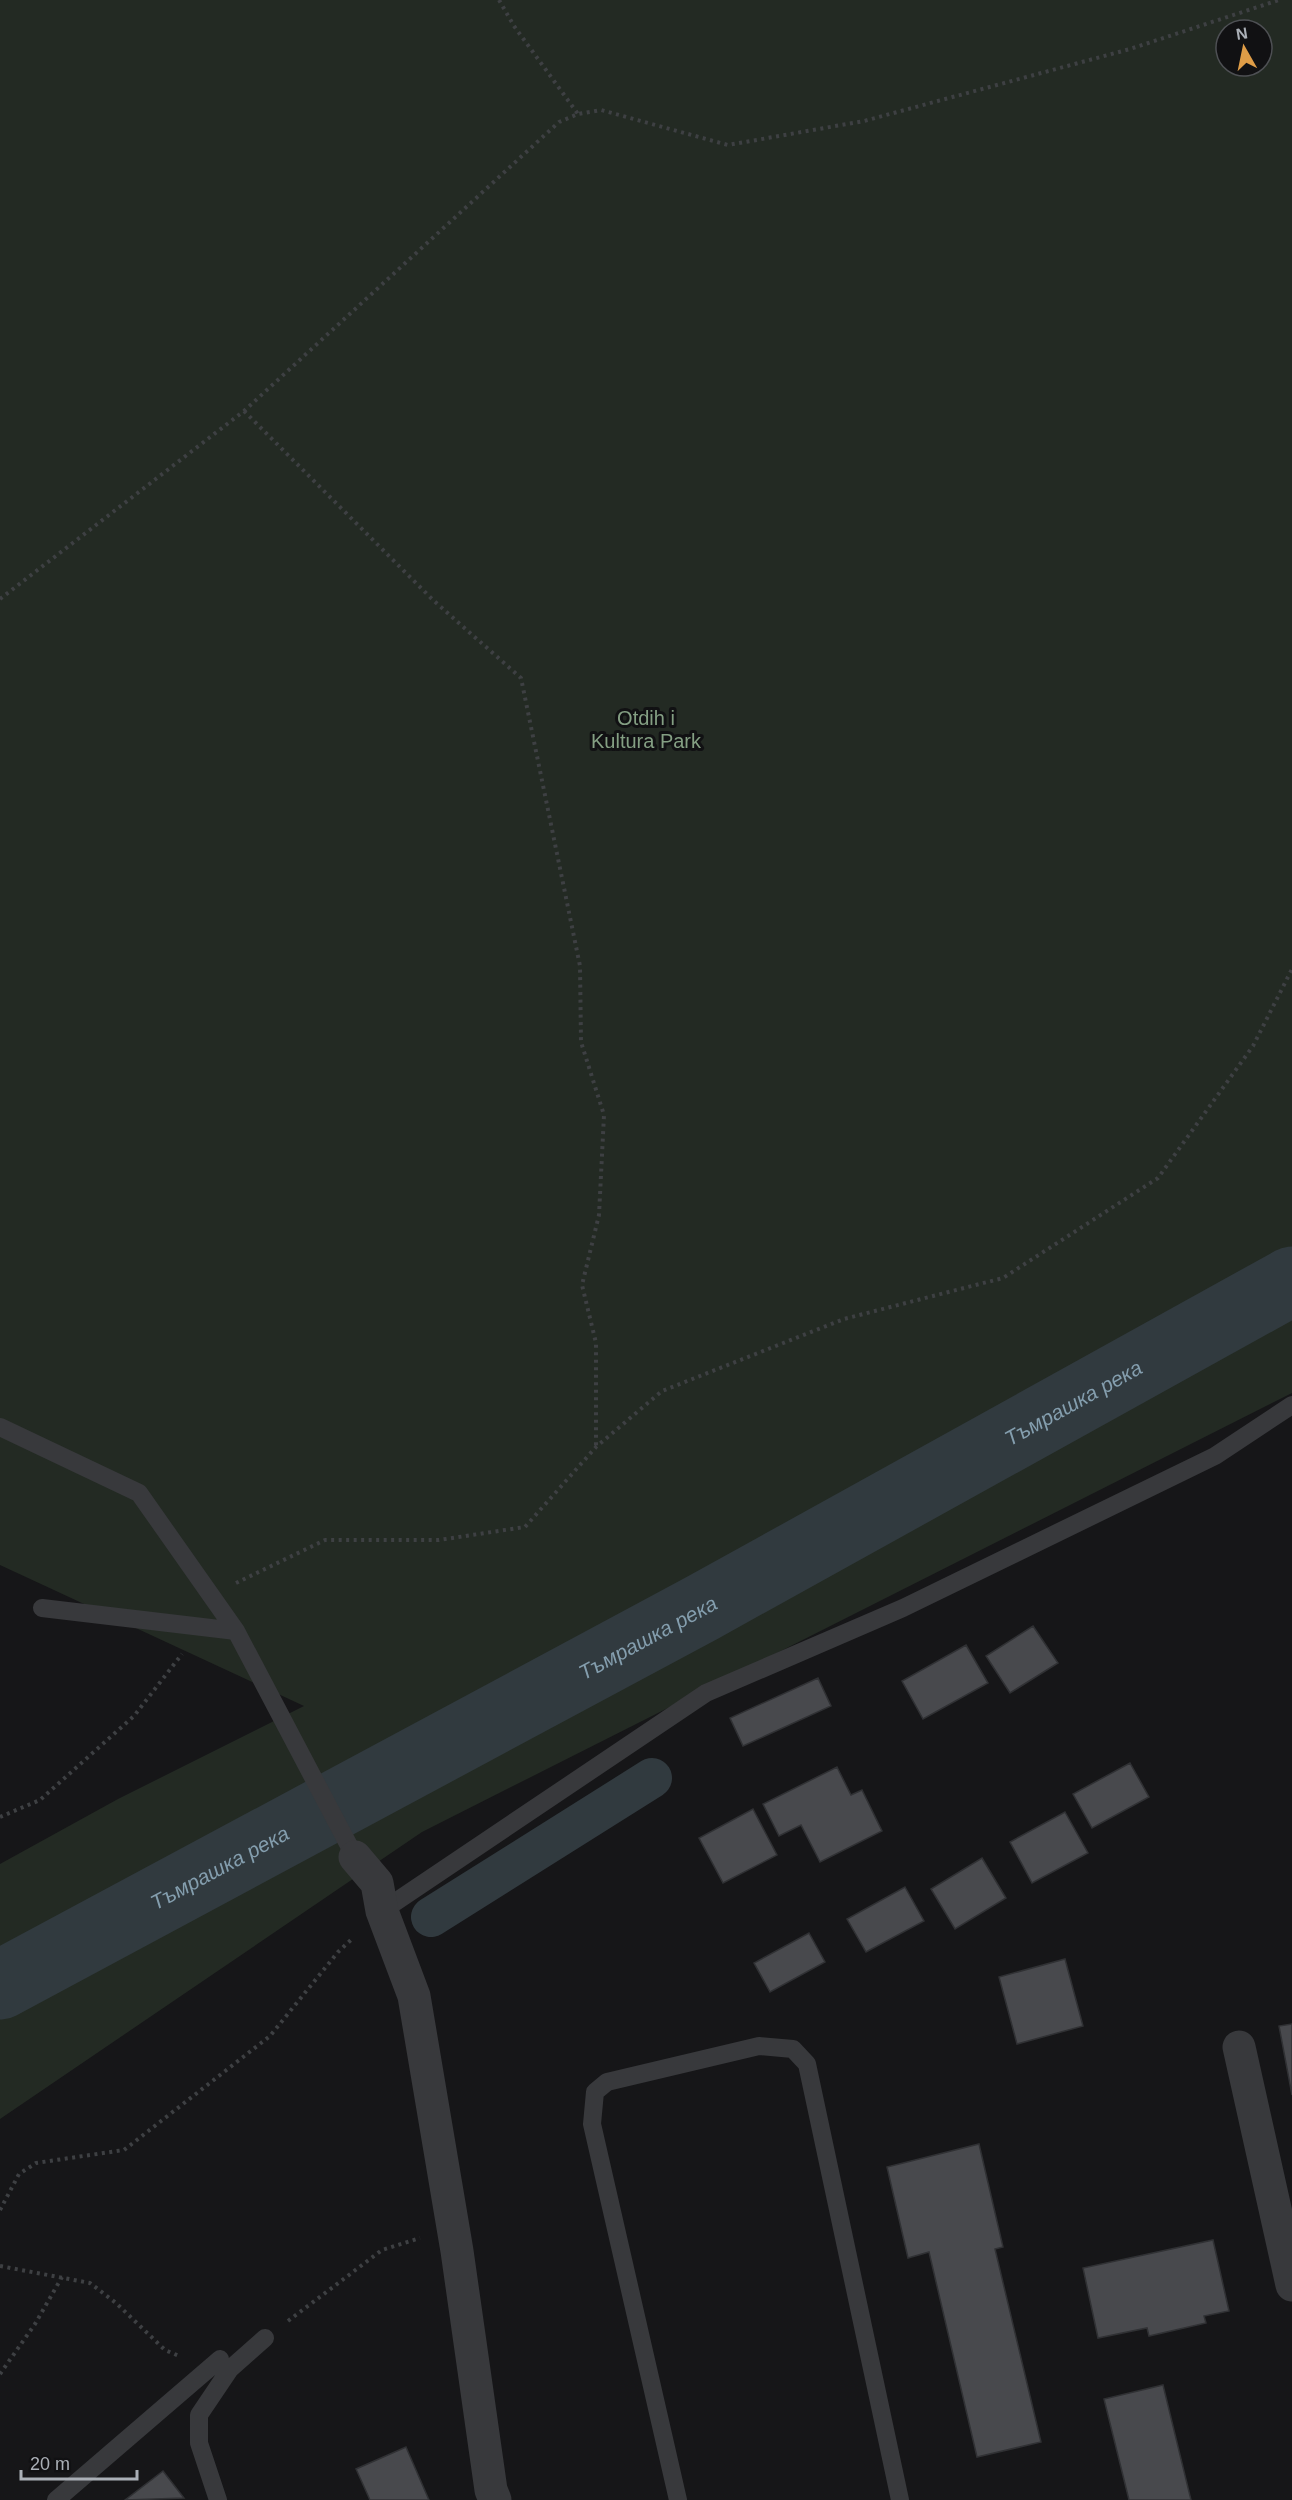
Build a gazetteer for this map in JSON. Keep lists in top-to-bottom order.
{
  "water": ["Тъмрашка река"],
  "parks": ["Otdih i Kultura Park"],
  "scale_bar": "20 m",
  "north": "top"
}
